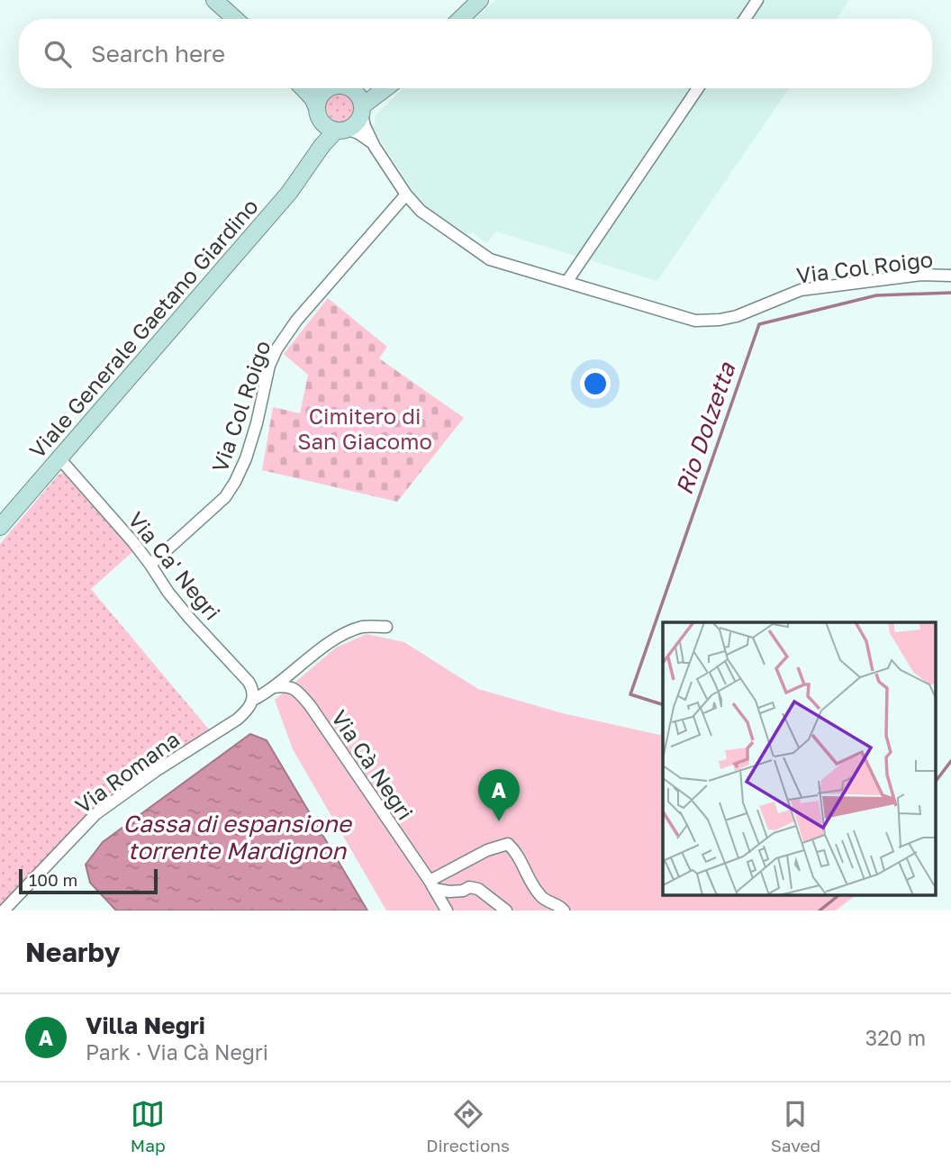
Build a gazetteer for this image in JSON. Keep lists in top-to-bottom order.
{
  "streets": {
    "main road": ["Viale Generale Gaetano Giardino"],
    "street": [
      "Via Col Roigo",
      "Via Ca' Negri",
      "Via Cà Negri",
      "Via Romana"
    ]
  },
  "crossings": [
    ["Via Col Roigo", "Viale Generale Gaetano Giardino"],
    ["Via Col Roigo", "Via Ca' Negri"],
    ["Viale Generale Gaetano Giardino", "Via Ca' Negri"],
    ["Via Ca' Negri", "Via Romana"]
  ],
  "water": ["Rio Dolzetta", "Cassa di espansione torrente Mardignon"],
  "parks": ["Cimitero di San Giacomo"],
  "scale_bar": "100 m",
  "page": {
    "search": "Search here",
    "pins": "A",
    "scale": "100 m",
    "heading": "Nearby",
    "list": [
      {
        "mark": "A",
        "name": "Villa Negri",
        "note": "Park · Via Cà Negri",
        "value": "320 m"
      }
    ],
    "nav": ["Map", "Directions", "Saved"]
  }
}
